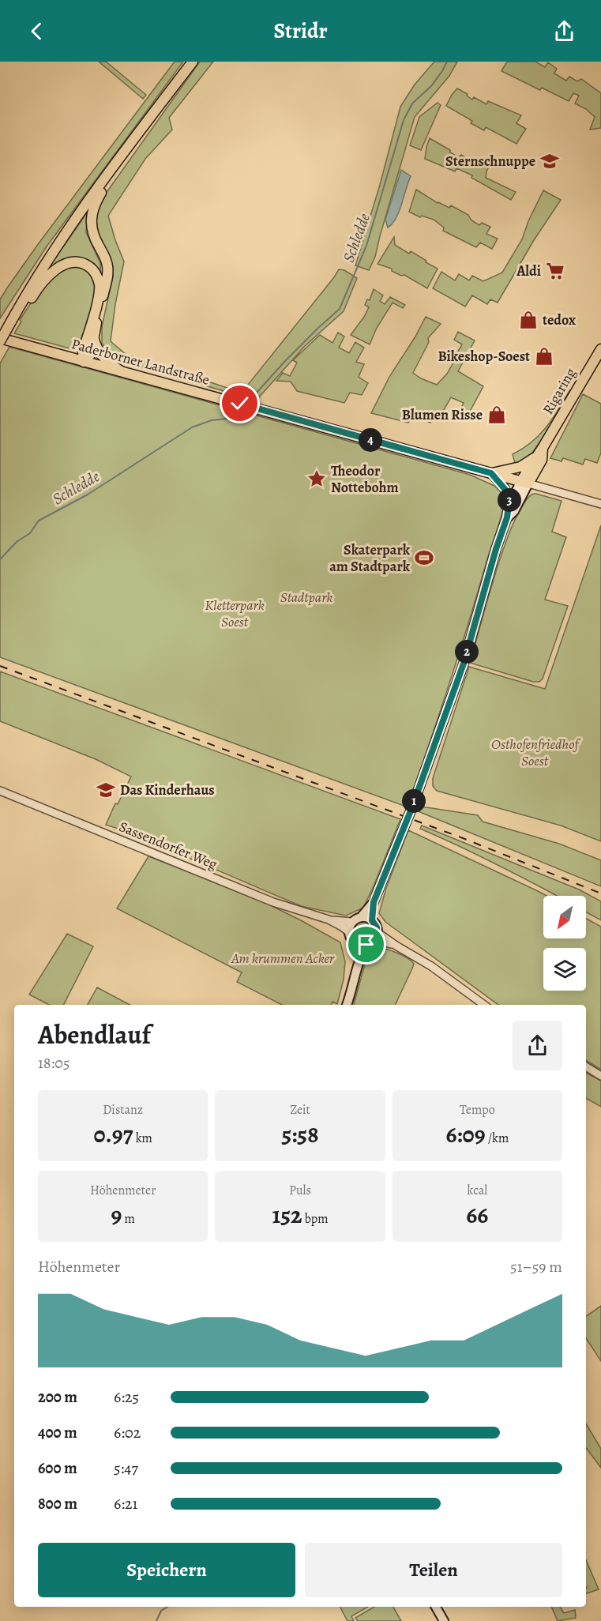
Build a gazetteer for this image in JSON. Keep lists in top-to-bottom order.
{
  "streets": {
    "main road": ["Paderborner Landstraße", "Rigaring"],
    "street": ["Sassendorfer Weg"]
  },
  "crossings": [
    ["Paderborner Landstraße", "Rigaring"]
  ],
  "water": ["Schledde"],
  "parks": [
    "Stadtpark",
    "Kletterpark Soest",
    "Osthofenfriedhof Soest",
    "Am krummen Acker"
  ],
  "places": {
    "school or university": ["Sternschnuppe", "Das Kinderhaus"],
    "supermarket": ["Aldi"],
    "shop": ["tedox", "Bikeshop-Soest", "Blumen Risse"],
    "place": ["Theodor Nottebohm"],
    "sports": ["Skaterpark am Stadtpark"]
  },
  "north": "bottom left",
  "page": {
    "header": "Stridr",
    "pins": [
      "4",
      "3",
      "2",
      "1"
    ],
    "heading": ["Abendlauf", "18:05"],
    "stats": [
      ["Distanz", "0.97 km"],
      ["Zeit", "5:58"],
      ["Tempo", "6:09 /km"],
      ["Höhenmeter", "9 m"],
      ["Puls", "152 bpm"],
      ["kcal", "66"]
    ],
    "chart": ["Höhenmeter", "51–59 m"],
    "list": [
      {
        "name": "200 m",
        "note": "6:25"
      },
      {
        "name": "400 m",
        "note": "6:02"
      },
      {
        "name": "600 m",
        "note": "5:47"
      },
      {
        "name": "800 m",
        "note": "6:21"
      }
    ],
    "buttons": ["Speichern", "Teilen"]
  }
}
